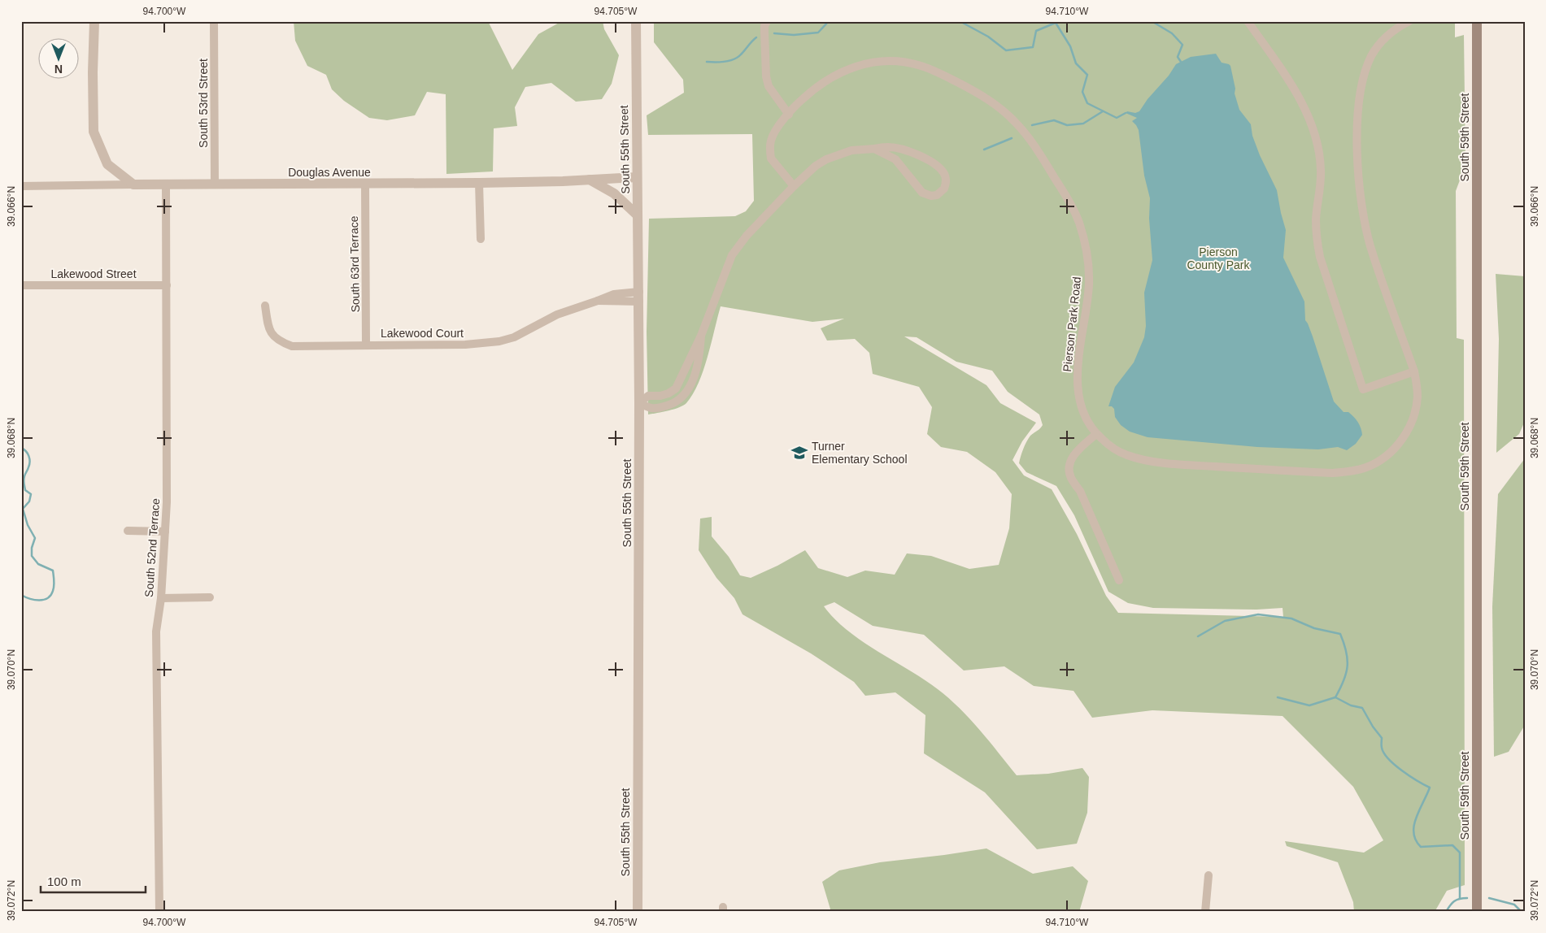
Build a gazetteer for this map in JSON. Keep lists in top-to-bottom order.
{
  "streets": {
    "main road": ["South 59th Street"],
    "street": [
      "South 53rd Street",
      "South 55th Street",
      "Douglas Avenue",
      "South 63rd Terrace",
      "Lakewood Street",
      "Pierson Park Road",
      "Lakewood Court",
      "South 52nd Terrace"
    ]
  },
  "crossings": [
    ["South 53rd Street", "Douglas Avenue"],
    ["South 55th Street", "Douglas Avenue"],
    ["South 55th Street", "Lakewood Court"],
    ["Douglas Avenue", "South 63rd Terrace"],
    ["Douglas Avenue", "South 52nd Terrace"],
    ["South 63rd Terrace", "Lakewood Court"],
    ["Lakewood Street", "South 52nd Terrace"]
  ],
  "parks": ["Pierson County Park"],
  "places": {
    "school or university": ["Turner Elementary School"]
  },
  "scale_bar": "100 m",
  "north": "bottom",
  "coordinates": [
    "94.700°W",
    "94.705°W",
    "94.710°W",
    "39.066°N",
    "39.068°N",
    "39.070°N",
    "39.072°N"
  ]
}
